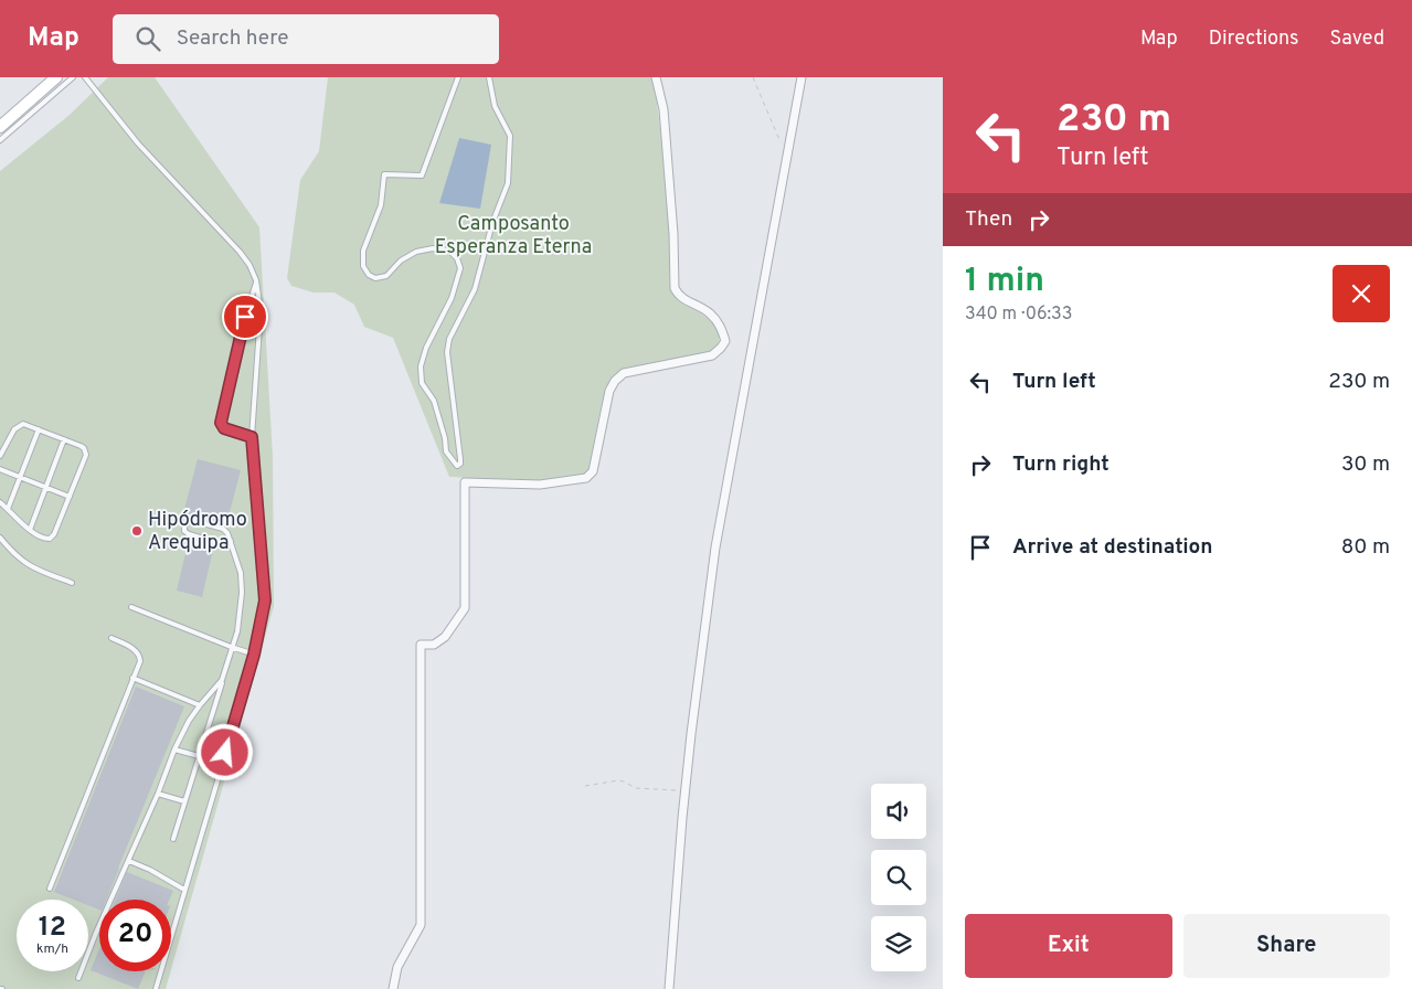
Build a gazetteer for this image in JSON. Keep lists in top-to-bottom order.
{
  "parks": ["Camposanto Esperanza Eterna"],
  "places": ["Hipódromo Arequipa"],
  "page": {
    "header": "Map",
    "search": "Search here",
    "nav": ["Map", "Directions", "Saved"],
    "turn": ["230 m", "Turn left"],
    "then": "Then",
    "heading": ["1 min", "340 m · 06:33"],
    "list": [
      {
        "name": "Turn left",
        "value": "230 m"
      },
      {
        "name": "Turn right",
        "value": "30 m"
      },
      {
        "name": "Arrive at destination",
        "value": "80 m"
      }
    ],
    "speed": "12 km/h",
    "limit": "20",
    "buttons": ["Exit", "Share"]
  }
}
